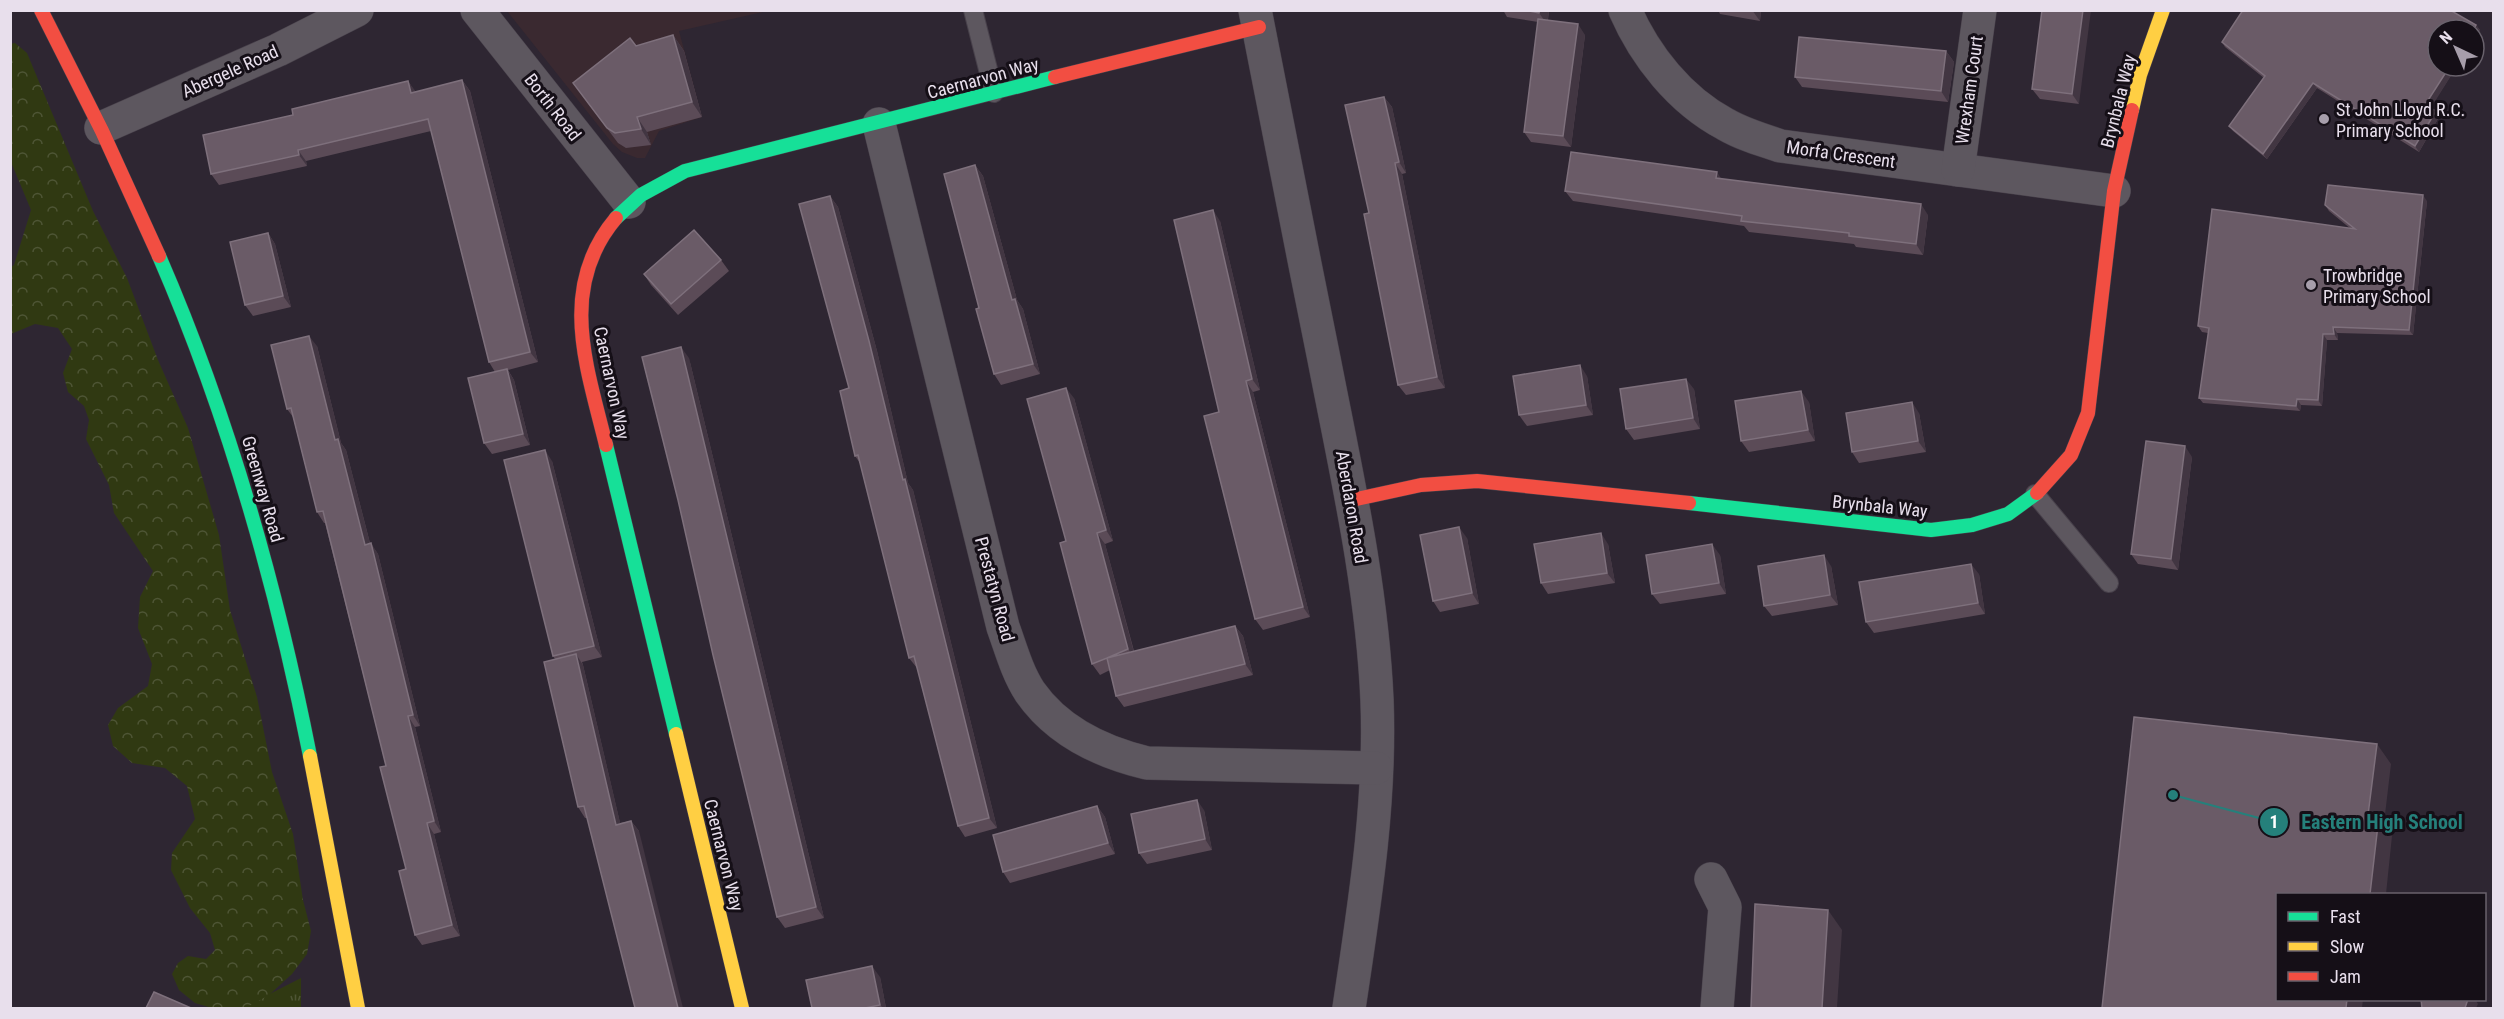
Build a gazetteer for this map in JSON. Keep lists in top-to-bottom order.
{
  "streets": {
    "street": [
      "Abergele Road",
      "Caernarvon Way",
      "Wrexham Court",
      "Brynbala Way",
      "Borth Road",
      "Morfa Crescent",
      "Greenway Road",
      "Aberdaron Road",
      "Prestatyn Road"
    ]
  },
  "crossings": [
    ["Abergele Road", "Greenway Road"],
    ["Caernarvon Way", "Borth Road"],
    ["Caernarvon Way", "Aberdaron Road"],
    ["Caernarvon Way", "Prestatyn Road"],
    ["Wrexham Court", "Morfa Crescent"],
    ["Brynbala Way", "Morfa Crescent"],
    ["Brynbala Way", "Aberdaron Road"],
    ["Aberdaron Road", "Prestatyn Road"]
  ],
  "places": ["St John Lloyd R.C. Primary School", "Trowbridge Primary School", "Eastern High School"],
  "legend": ["Fast", "Slow", "Jam"],
  "north": "top left"
}
